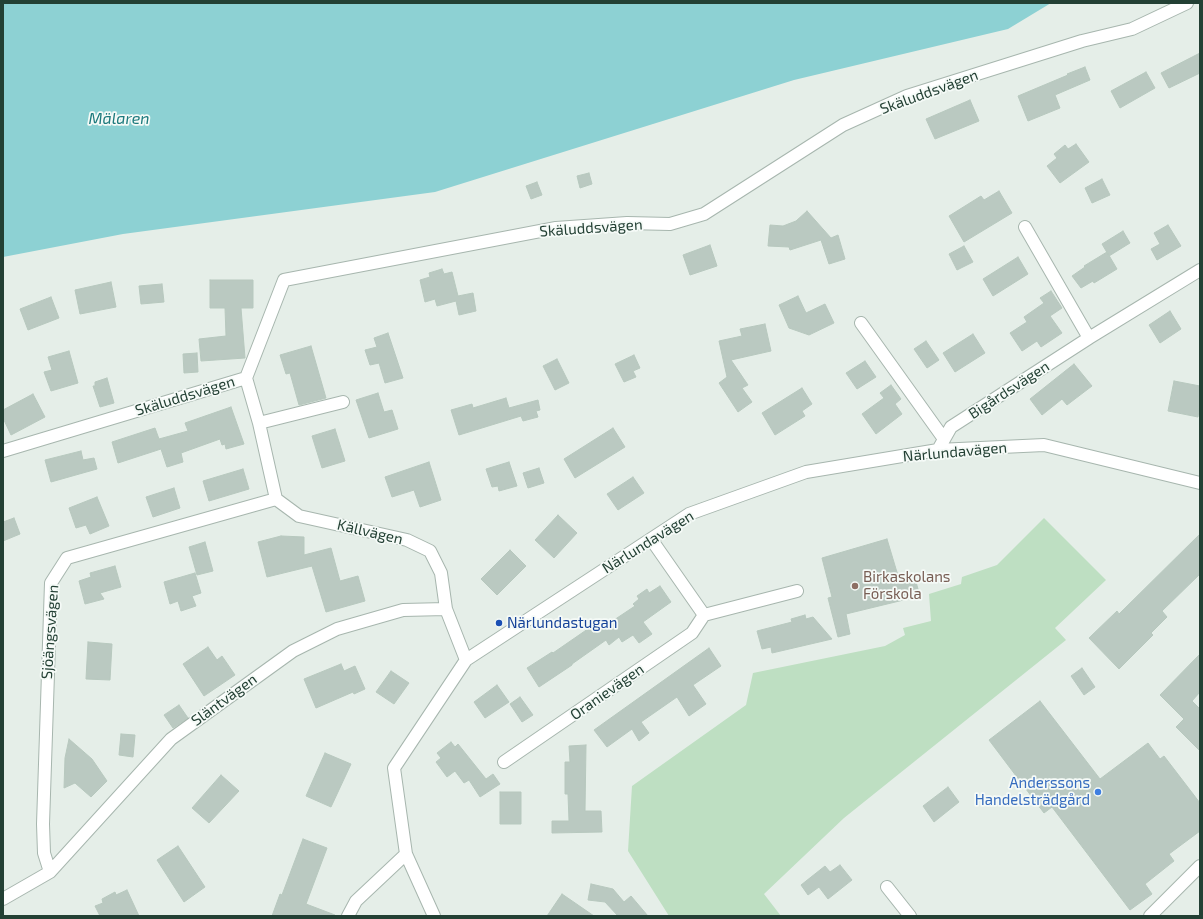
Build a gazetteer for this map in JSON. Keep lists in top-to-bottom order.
{
  "streets": {
    "street": [
      "Skäluddsvägen",
      "Bigårdsvägen",
      "Närlundavägen",
      "Källvägen",
      "Sjöängsvägen",
      "Oranievägen",
      "Släntvägen"
    ]
  },
  "crossings": [
    ["Bigårdsvägen", "Närlundavägen"],
    ["Närlundavägen", "Källvägen"],
    ["Källvägen", "Sjöängsvägen"],
    ["Källvägen", "Släntvägen"],
    ["Sjöängsvägen", "Släntvägen"]
  ],
  "water": ["Mälaren"],
  "places": ["Birkaskolans Förskola", "Närlundastugan", "Anderssons Handelsträdgård"]
}
